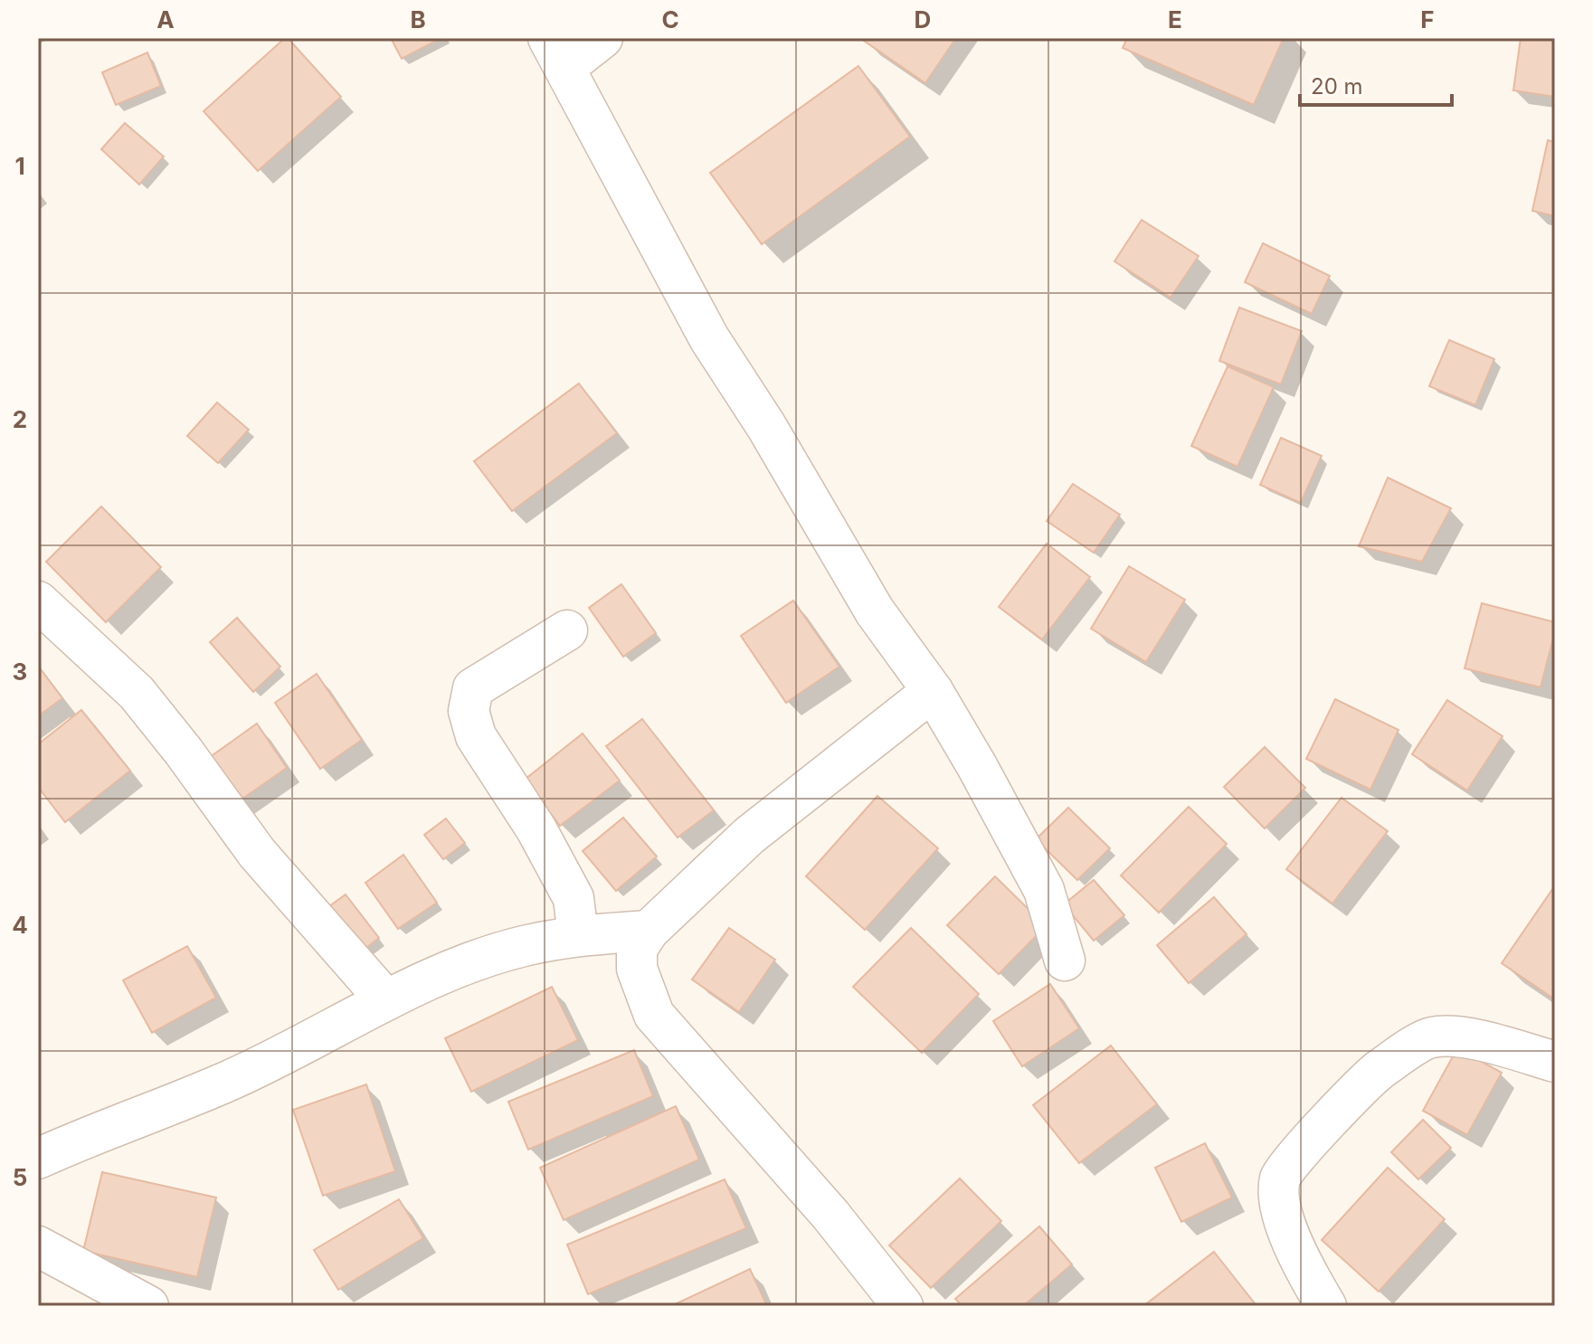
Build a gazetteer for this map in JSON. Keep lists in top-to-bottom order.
{
  "scale_bar": "20 m",
  "grid": {
    "columns": [
      "A",
      "B",
      "C",
      "D",
      "E",
      "F"
    ],
    "rows": [
      "1",
      "2",
      "3",
      "4",
      "5"
    ]
  }
}
